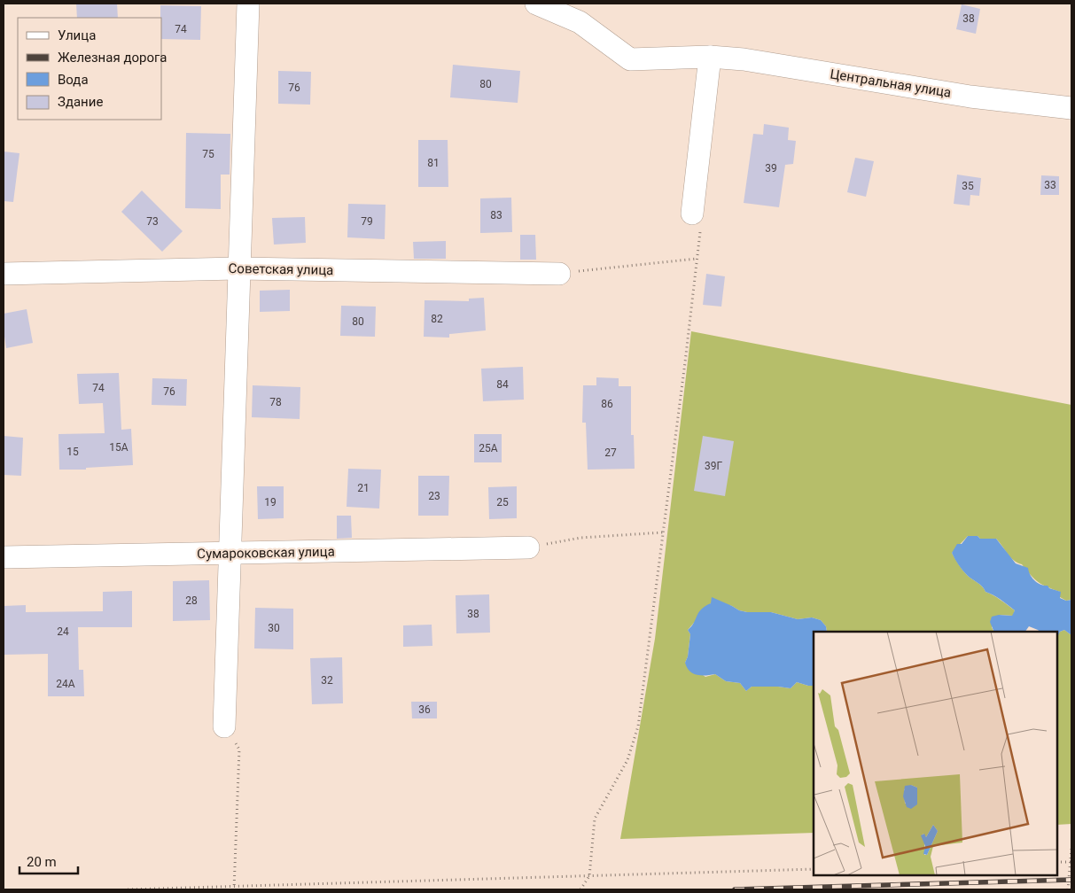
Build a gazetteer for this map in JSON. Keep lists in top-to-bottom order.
{
  "streets": {
    "street": ["Центральная улица", "Советская улица", "Сумароковская улица"]
  },
  "house_numbers": [
    "38",
    "74",
    "80",
    "76",
    "75",
    "81",
    "39",
    "33",
    "35",
    "83",
    "73",
    "79",
    "82",
    "80",
    "84",
    "74",
    "76",
    "78",
    "86",
    "15А",
    "25А",
    "15",
    "27",
    "39Г",
    "21",
    "23",
    "19",
    "25",
    "28",
    "38",
    "30",
    "24",
    "32",
    "24А",
    "36"
  ],
  "legend": [
    "Улица",
    "Железная дорога",
    "Вода",
    "Здание"
  ],
  "scale_bar": "20 m"
}
